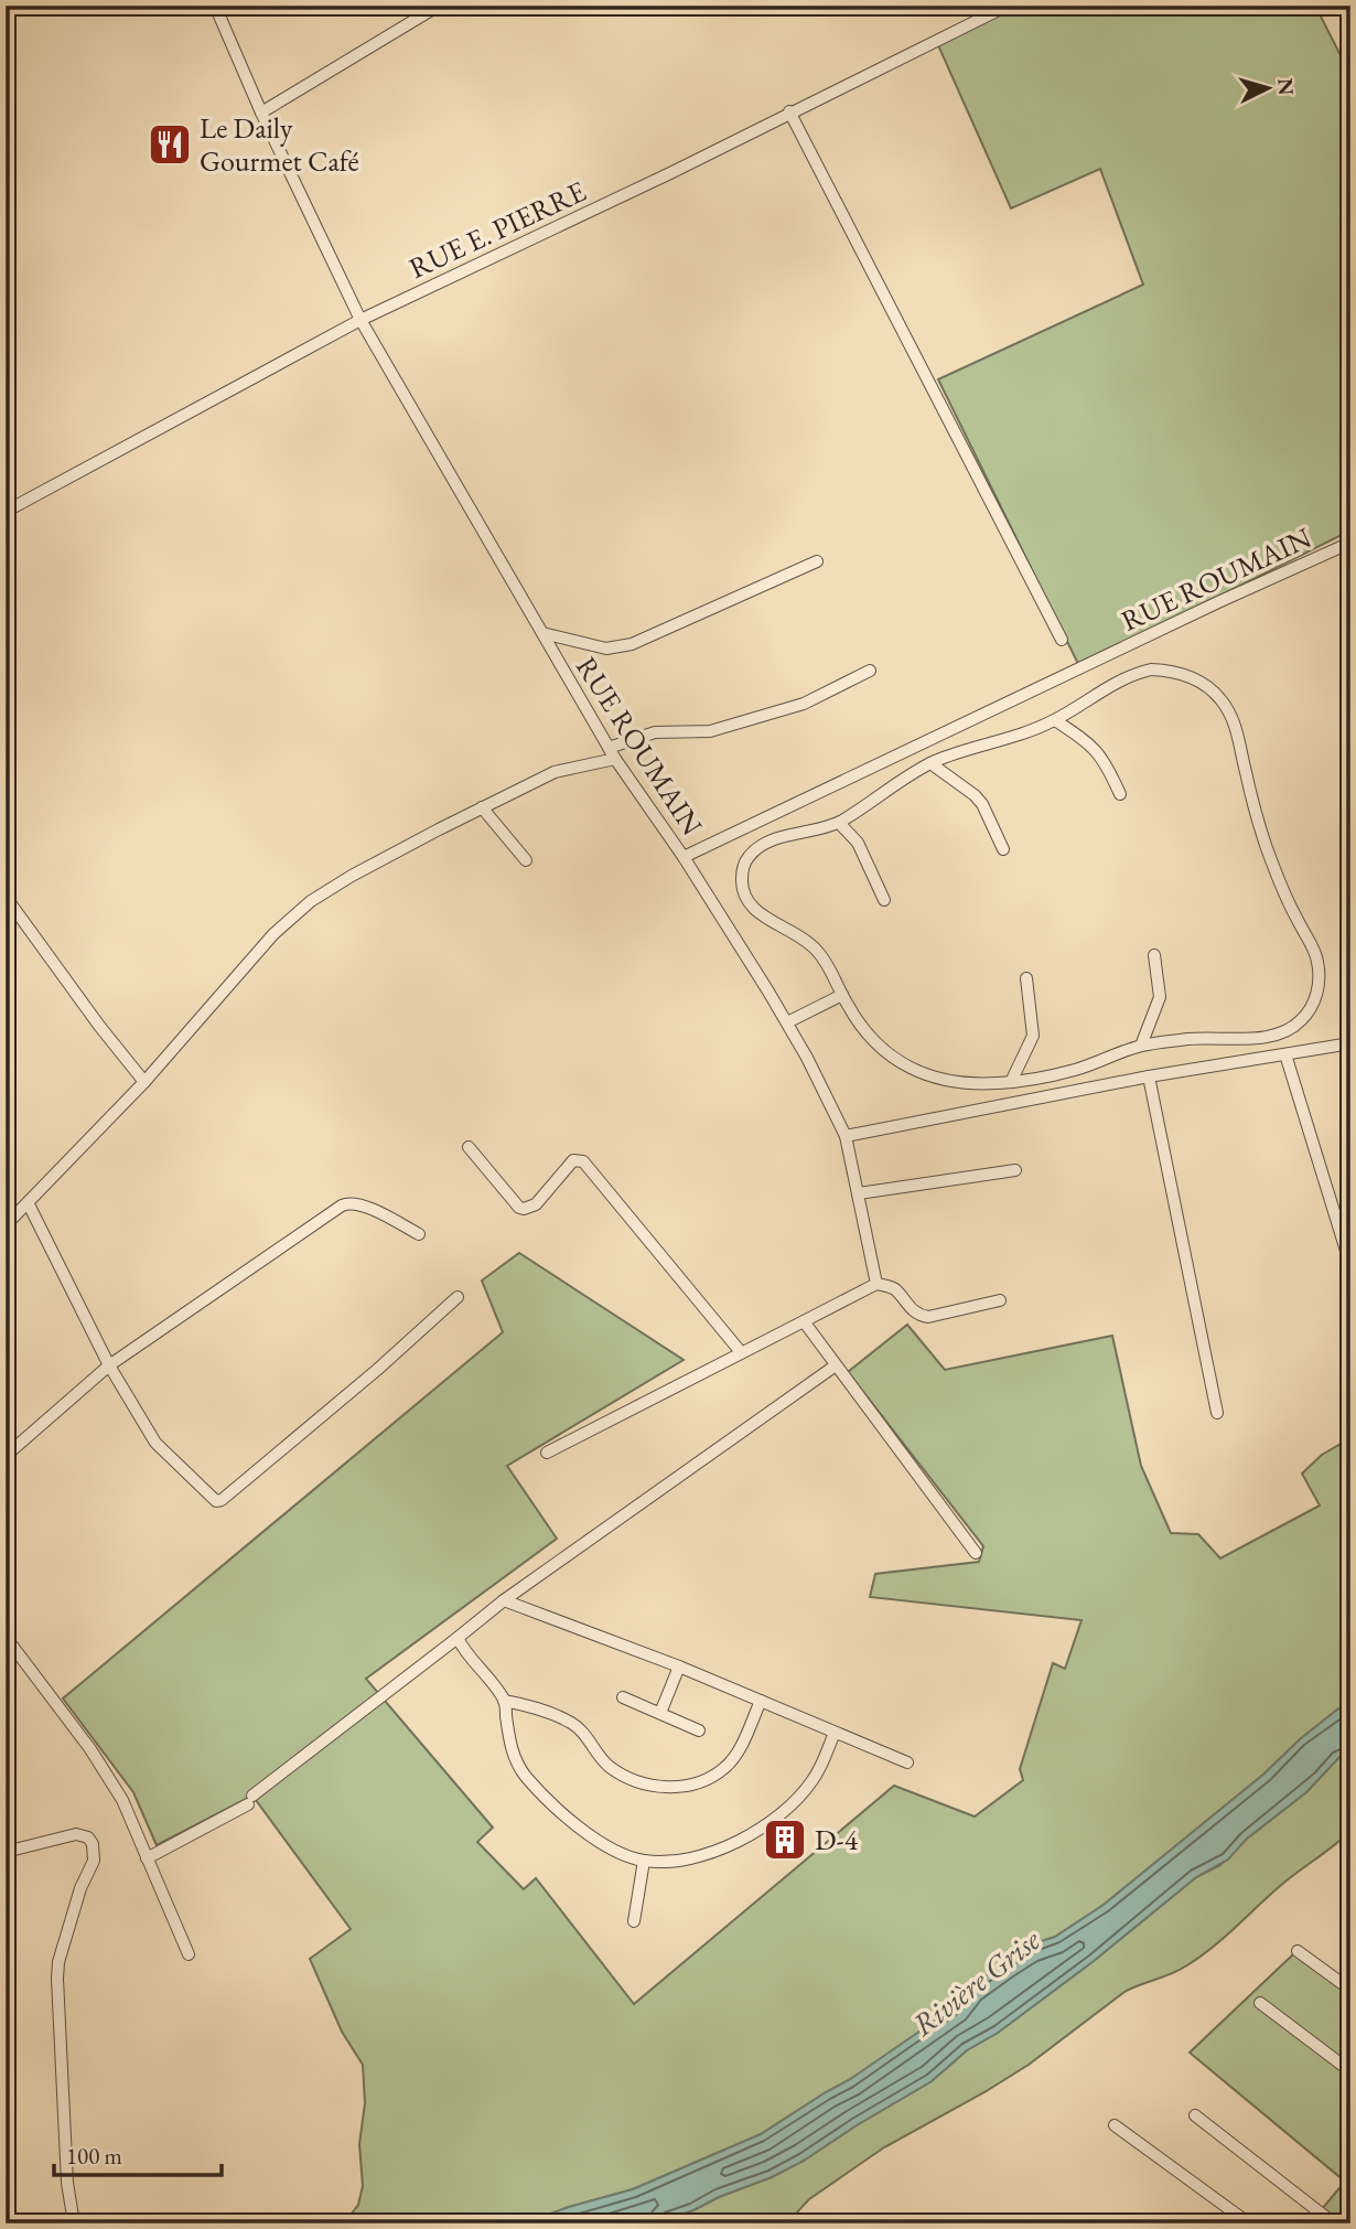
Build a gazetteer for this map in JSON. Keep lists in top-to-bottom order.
{
  "streets": {
    "street": ["RUE E. PIERRE", "RUE ROUMAIN"]
  },
  "crossings": [
    ["RUE E. PIERRE", "RUE ROUMAIN"]
  ],
  "water": ["Rivière Grise"],
  "places": {
    "restaurant": ["Le Daily Gourmet Café"],
    "building": ["D-4"]
  },
  "scale_bar": "100 m",
  "north": "right"
}
